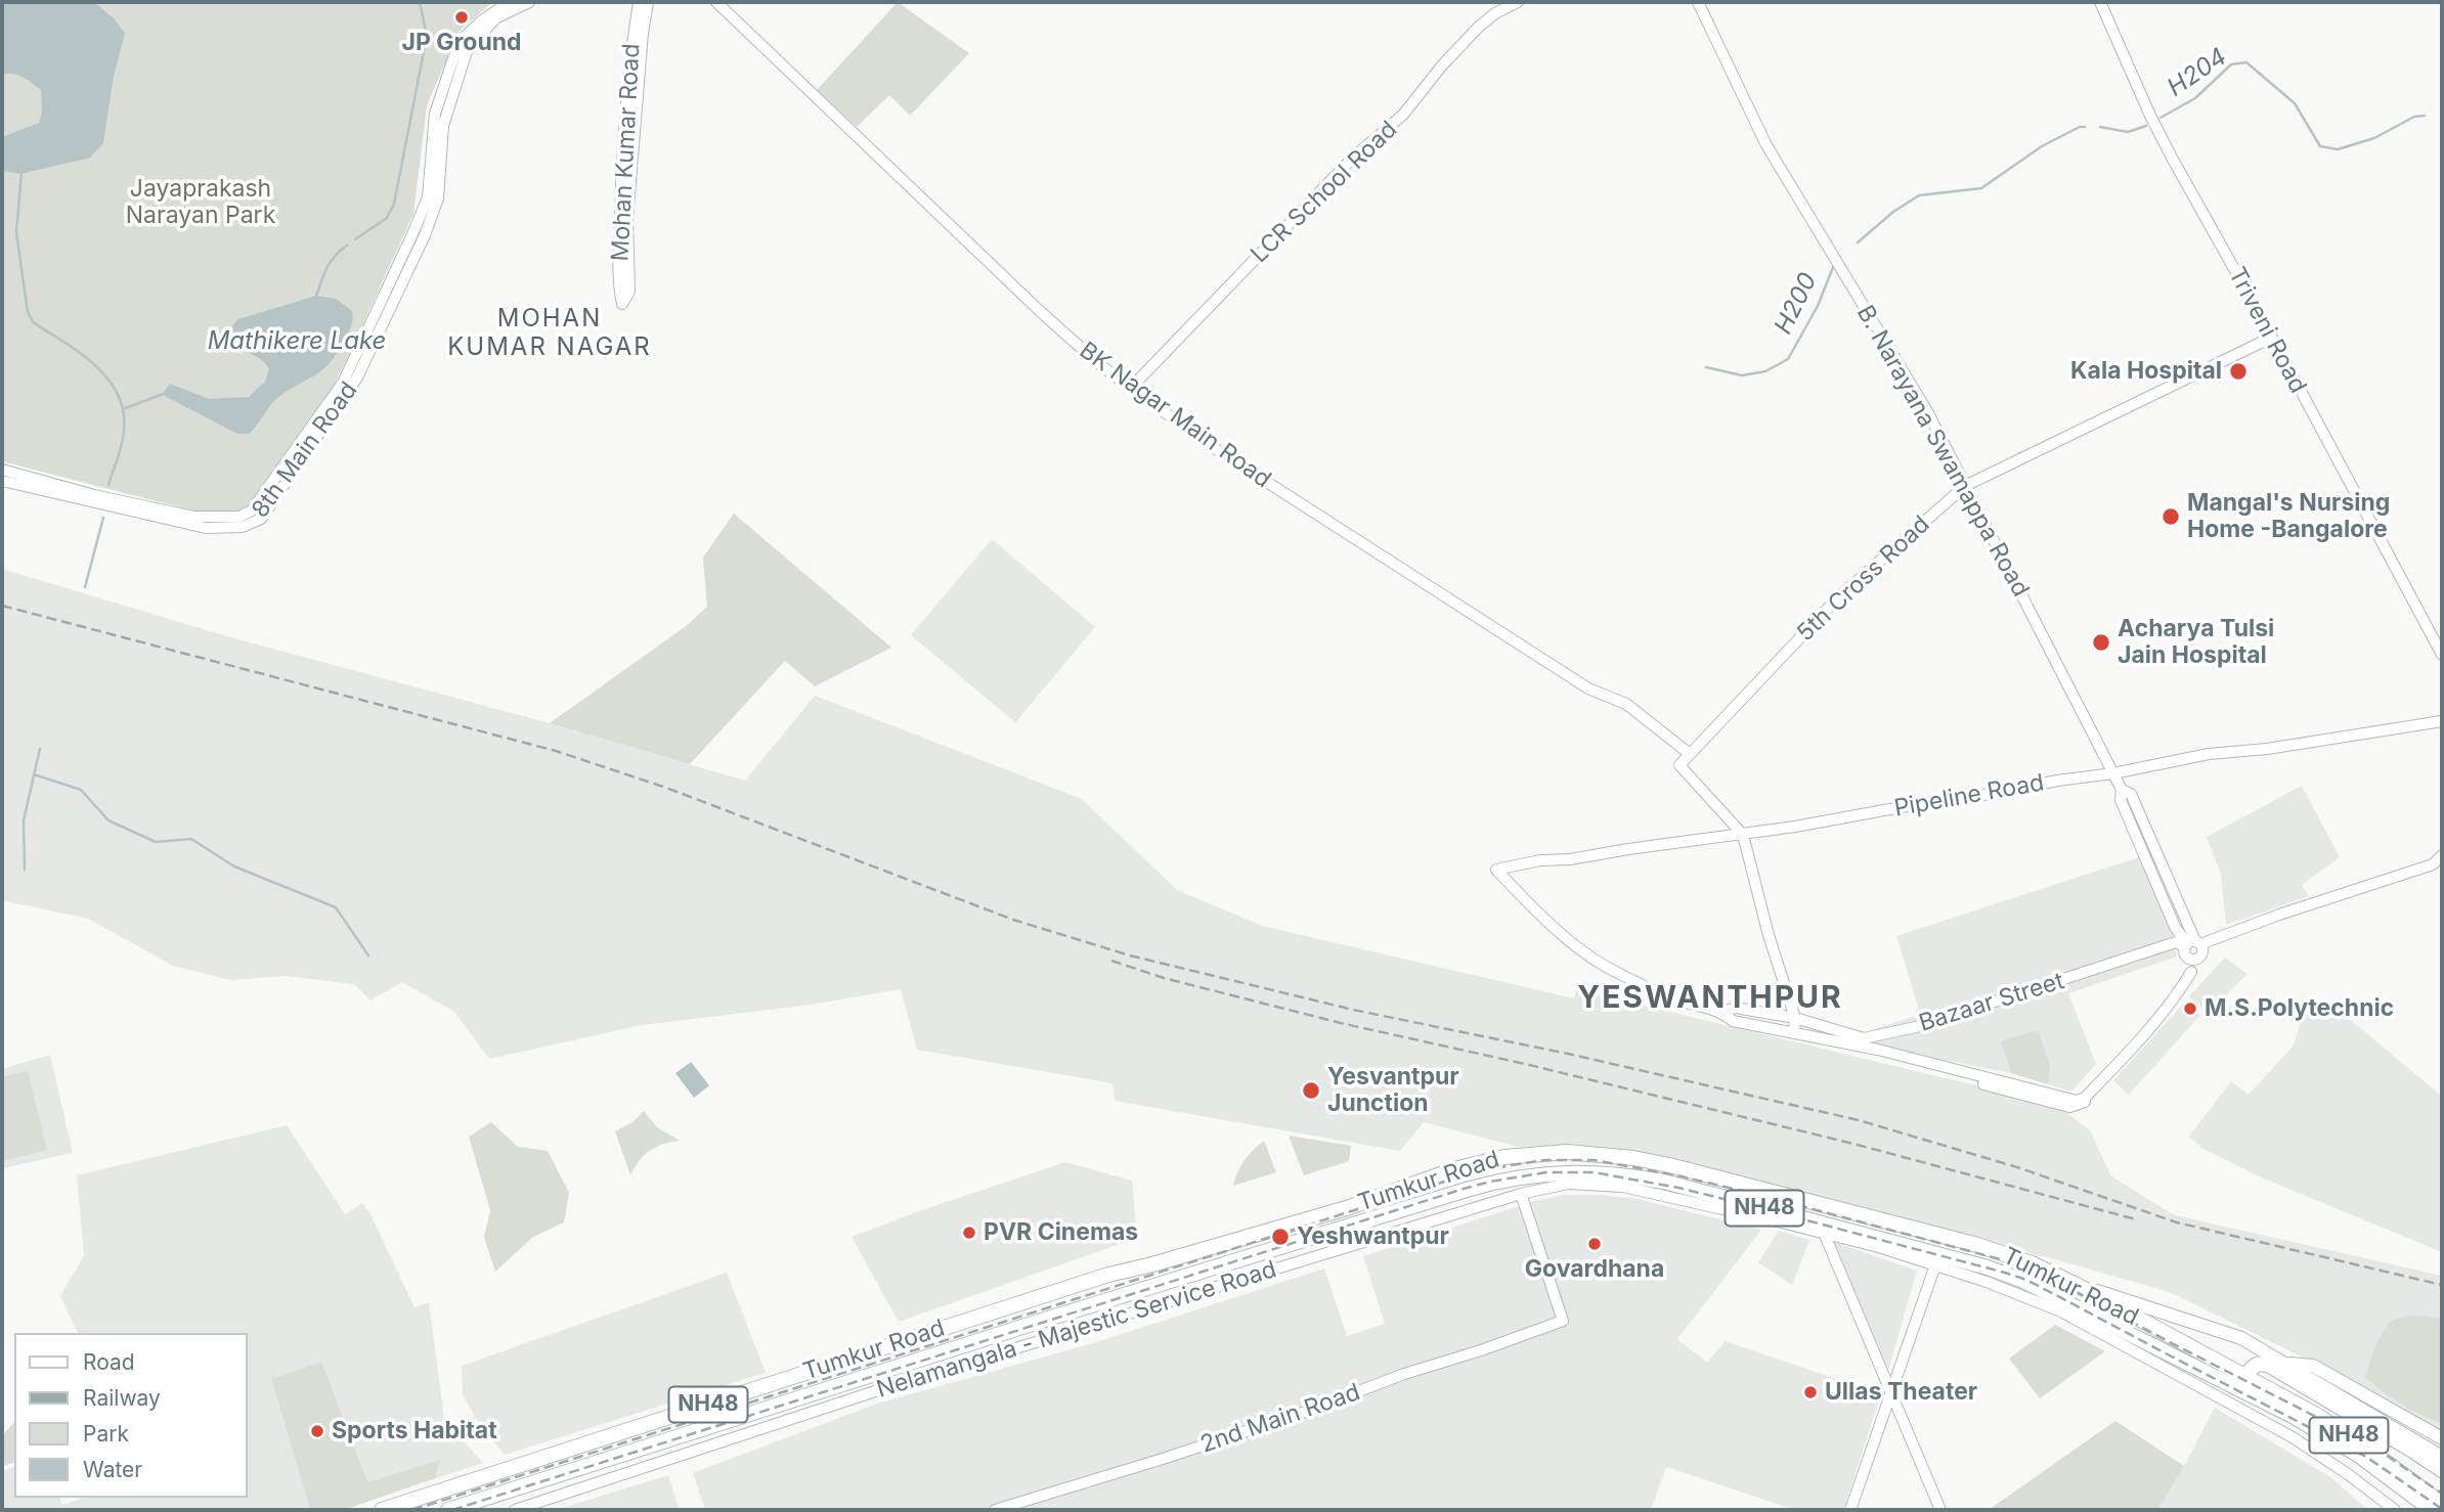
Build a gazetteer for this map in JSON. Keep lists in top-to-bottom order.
{
  "streets": {
    "highway": ["Tumkur Road", "NH48"],
    "street": [
      "Mohan Kumar Road",
      "LCR School Road",
      "Triveni Road",
      "BK Nagar Main Road",
      "8th Main Road",
      "B. Narayana Swamappa Road",
      "5th Cross Road",
      "Pipeline Road",
      "Bazaar Street",
      "Nelamangala - Majestic Service Road",
      "2nd Main Road"
    ]
  },
  "crossings": [
    ["LCR School Road", "BK Nagar Main Road"],
    ["Triveni Road", "5th Cross Road"],
    ["BK Nagar Main Road", "5th Cross Road"],
    ["B. Narayana Swamappa Road", "5th Cross Road"],
    ["B. Narayana Swamappa Road", "Pipeline Road"],
    ["B. Narayana Swamappa Road", "Bazaar Street"],
    ["5th Cross Road", "Pipeline Road"],
    ["Pipeline Road", "Bazaar Street"],
    ["Tumkur Road", "Nelamangala - Majestic Service Road"],
    ["Nelamangala - Majestic Service Road", "2nd Main Road"]
  ],
  "districts": ["MOHAN KUMAR NAGAR", "YESWANTHPUR"],
  "water": ["H204", "H200", "Mathikere Lake"],
  "parks": ["Jayaprakash Narayan Park"],
  "places": [
    "JP Ground",
    "Kala Hospital",
    "Mangal's Nursing Home -Bangalore",
    "Acharya Tulsi Jain Hospital",
    "M.S.Polytechnic",
    "Yesvantpur Junction",
    "PVR Cinemas",
    "Yeshwantpur",
    "Govardhana",
    "Ullas Theater",
    "Sports Habitat"
  ],
  "legend": [
    "Road",
    "Railway",
    "Park",
    "Water"
  ]
}
